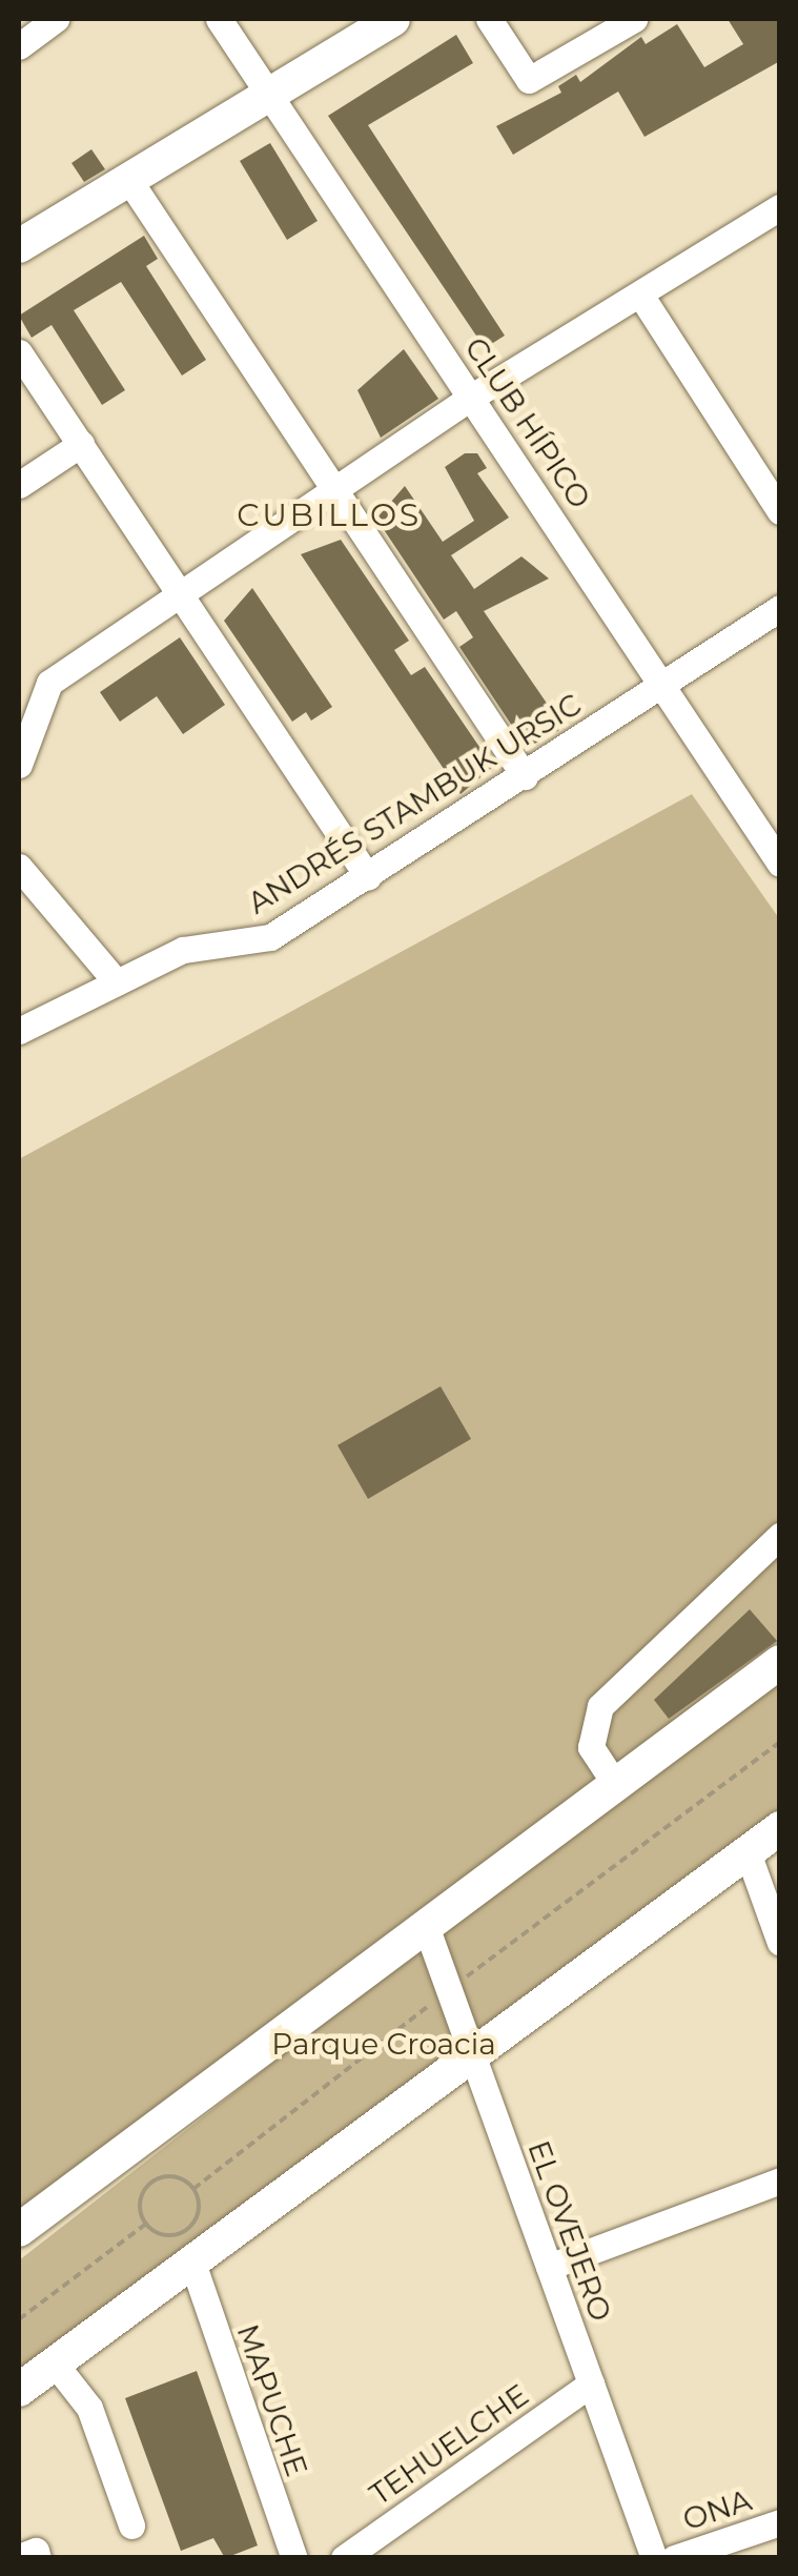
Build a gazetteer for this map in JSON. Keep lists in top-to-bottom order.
{
  "streets": {
    "street": [
      "CLUB HÍPICO",
      "ANDRÉS STAMBUK URSIC",
      "EL OVEJERO",
      "MAPUCHE",
      "TEHUELCHE",
      "ONA"
    ]
  },
  "crossings": [
    ["CLUB HÍPICO", "ANDRÉS STAMBUK URSIC"],
    ["EL OVEJERO", "TEHUELCHE"]
  ],
  "districts": ["CUBILLOS"],
  "parks": ["Parque Croacia"]
}
